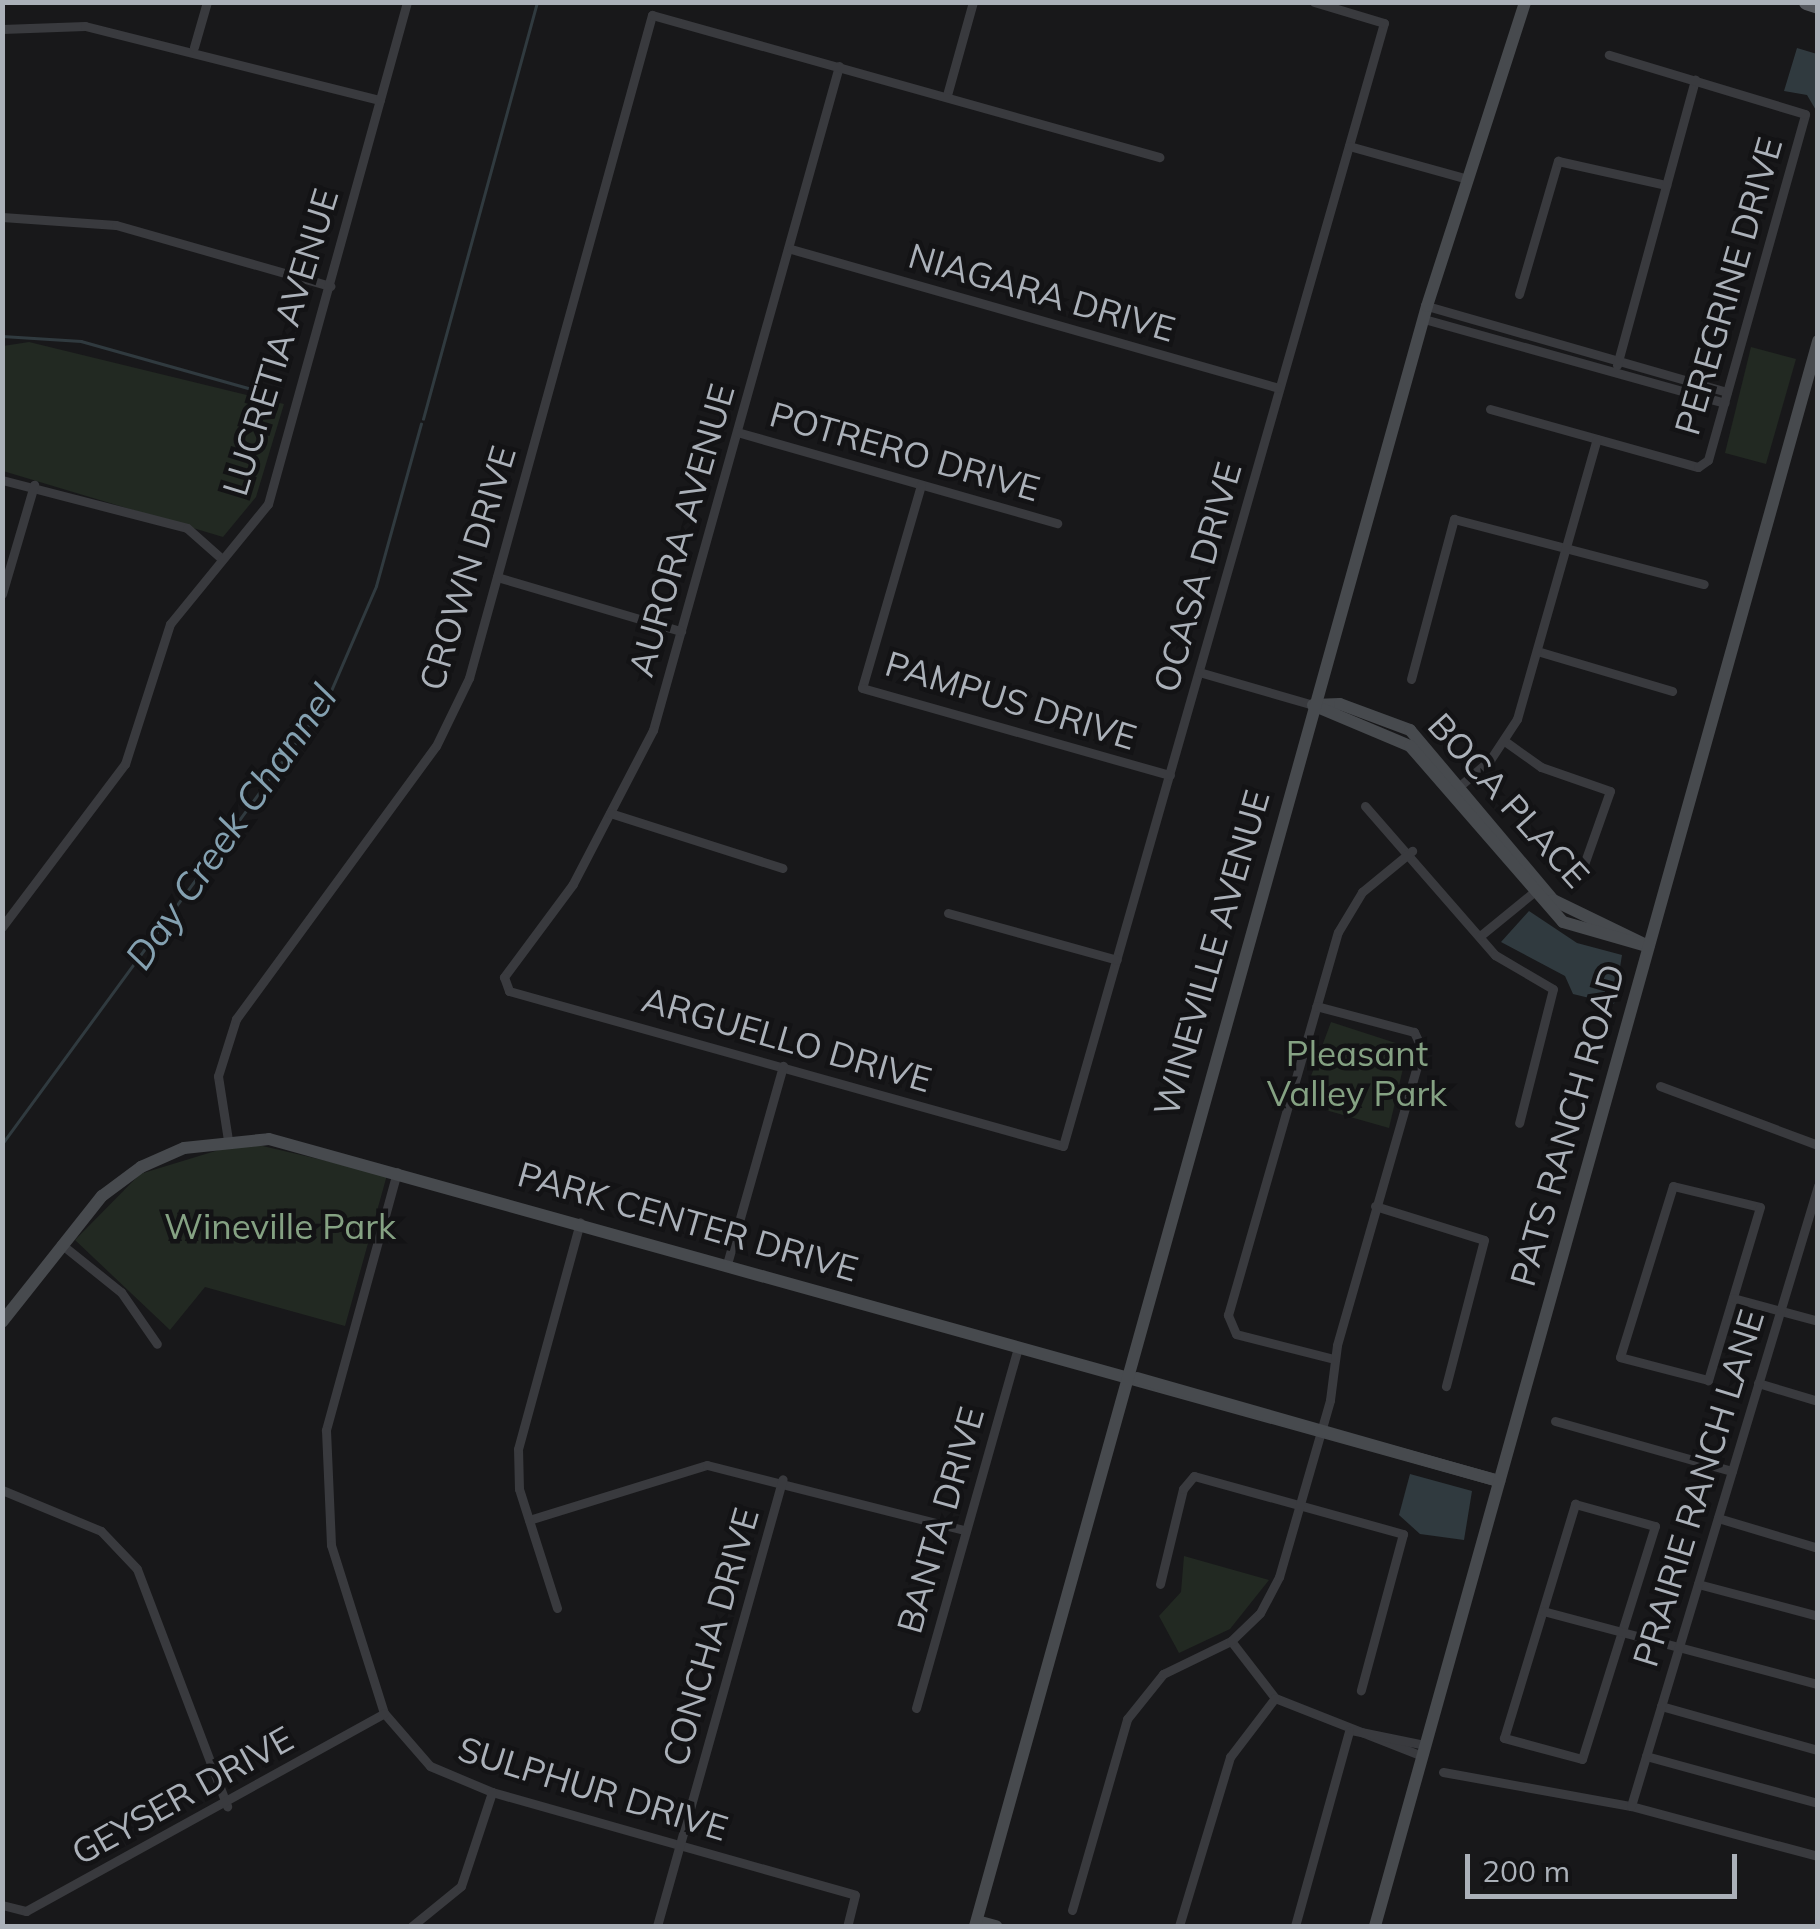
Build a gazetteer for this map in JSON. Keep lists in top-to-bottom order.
{
  "streets": {
    "street": [
      "PEREGRINE DRIVE",
      "NIAGARA DRIVE",
      "LUCRETIA AVENUE",
      "POTRERO DRIVE",
      "AURORA AVENUE",
      "CROWN DRIVE",
      "OCASA DRIVE",
      "PAMPUS DRIVE",
      "BOCA PLACE",
      "WINEVILLE AVENUE",
      "ARGUELLO DRIVE",
      "PATS RANCH ROAD",
      "PARK CENTER DRIVE",
      "PRAIRIE RANCH LANE",
      "BANTA DRIVE",
      "CONCHA DRIVE",
      "SULPHUR DRIVE",
      "GEYSER DRIVE"
    ]
  },
  "crossings": [
    ["NIAGARA DRIVE", "AURORA AVENUE"],
    ["NIAGARA DRIVE", "OCASA DRIVE"],
    ["POTRERO DRIVE", "AURORA AVENUE"],
    ["POTRERO DRIVE", "PAMPUS DRIVE"],
    ["AURORA AVENUE", "CROWN DRIVE"],
    ["AURORA AVENUE", "ARGUELLO DRIVE"],
    ["CROWN DRIVE", "PARK CENTER DRIVE"],
    ["OCASA DRIVE", "PAMPUS DRIVE"],
    ["OCASA DRIVE", "BOCA PLACE"],
    ["OCASA DRIVE", "ARGUELLO DRIVE"],
    ["BOCA PLACE", "WINEVILLE AVENUE"],
    ["BOCA PLACE", "PATS RANCH ROAD"],
    ["WINEVILLE AVENUE", "PARK CENTER DRIVE"],
    ["PATS RANCH ROAD", "PARK CENTER DRIVE"],
    ["PARK CENTER DRIVE", "BANTA DRIVE"],
    ["PARK CENTER DRIVE", "SULPHUR DRIVE"],
    ["CONCHA DRIVE", "SULPHUR DRIVE"],
    ["SULPHUR DRIVE", "GEYSER DRIVE"]
  ],
  "water": ["Day Creek Channel"],
  "parks": ["Pleasant Valley Park", "Wineville Park"],
  "scale_bar": "200 m"
}
